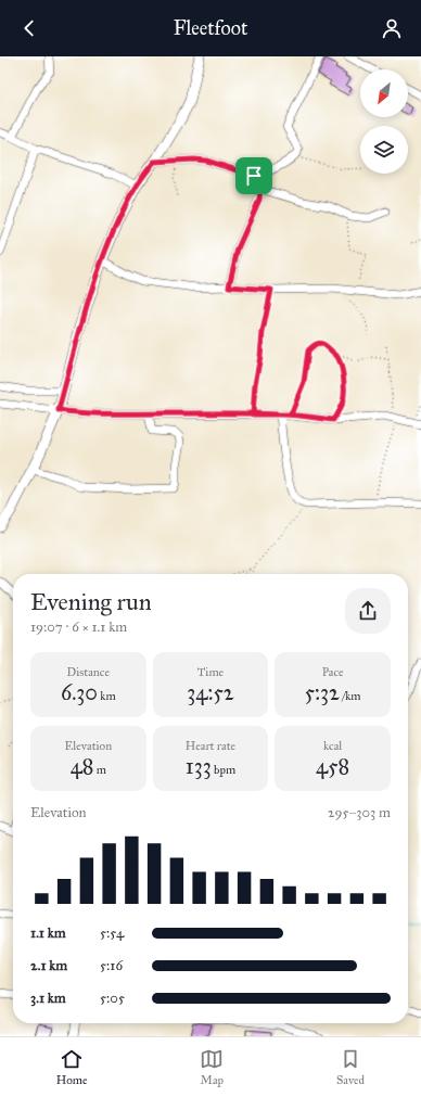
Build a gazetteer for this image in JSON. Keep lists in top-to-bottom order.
{
  "north": "bottom left",
  "page": {
    "header": "Fleetfoot",
    "heading": ["Evening run", "19:07 · 6 × 1.1 km"],
    "stats": [
      ["Distance", "6.30 km"],
      ["Time", "34:52"],
      ["Pace", "5:32 /km"],
      ["Elevation", "48 m"],
      ["Heart rate", "133 bpm"],
      ["kcal", "458"]
    ],
    "chart": ["Elevation", "295–303 m"],
    "list": [
      {
        "name": "1.1 km",
        "note": "5:54"
      },
      {
        "name": "2.1 km",
        "note": "5:16"
      },
      {
        "name": "3.1 km",
        "note": "5:05"
      }
    ],
    "tabs": ["Home", "Map", "Saved"]
  }
}
